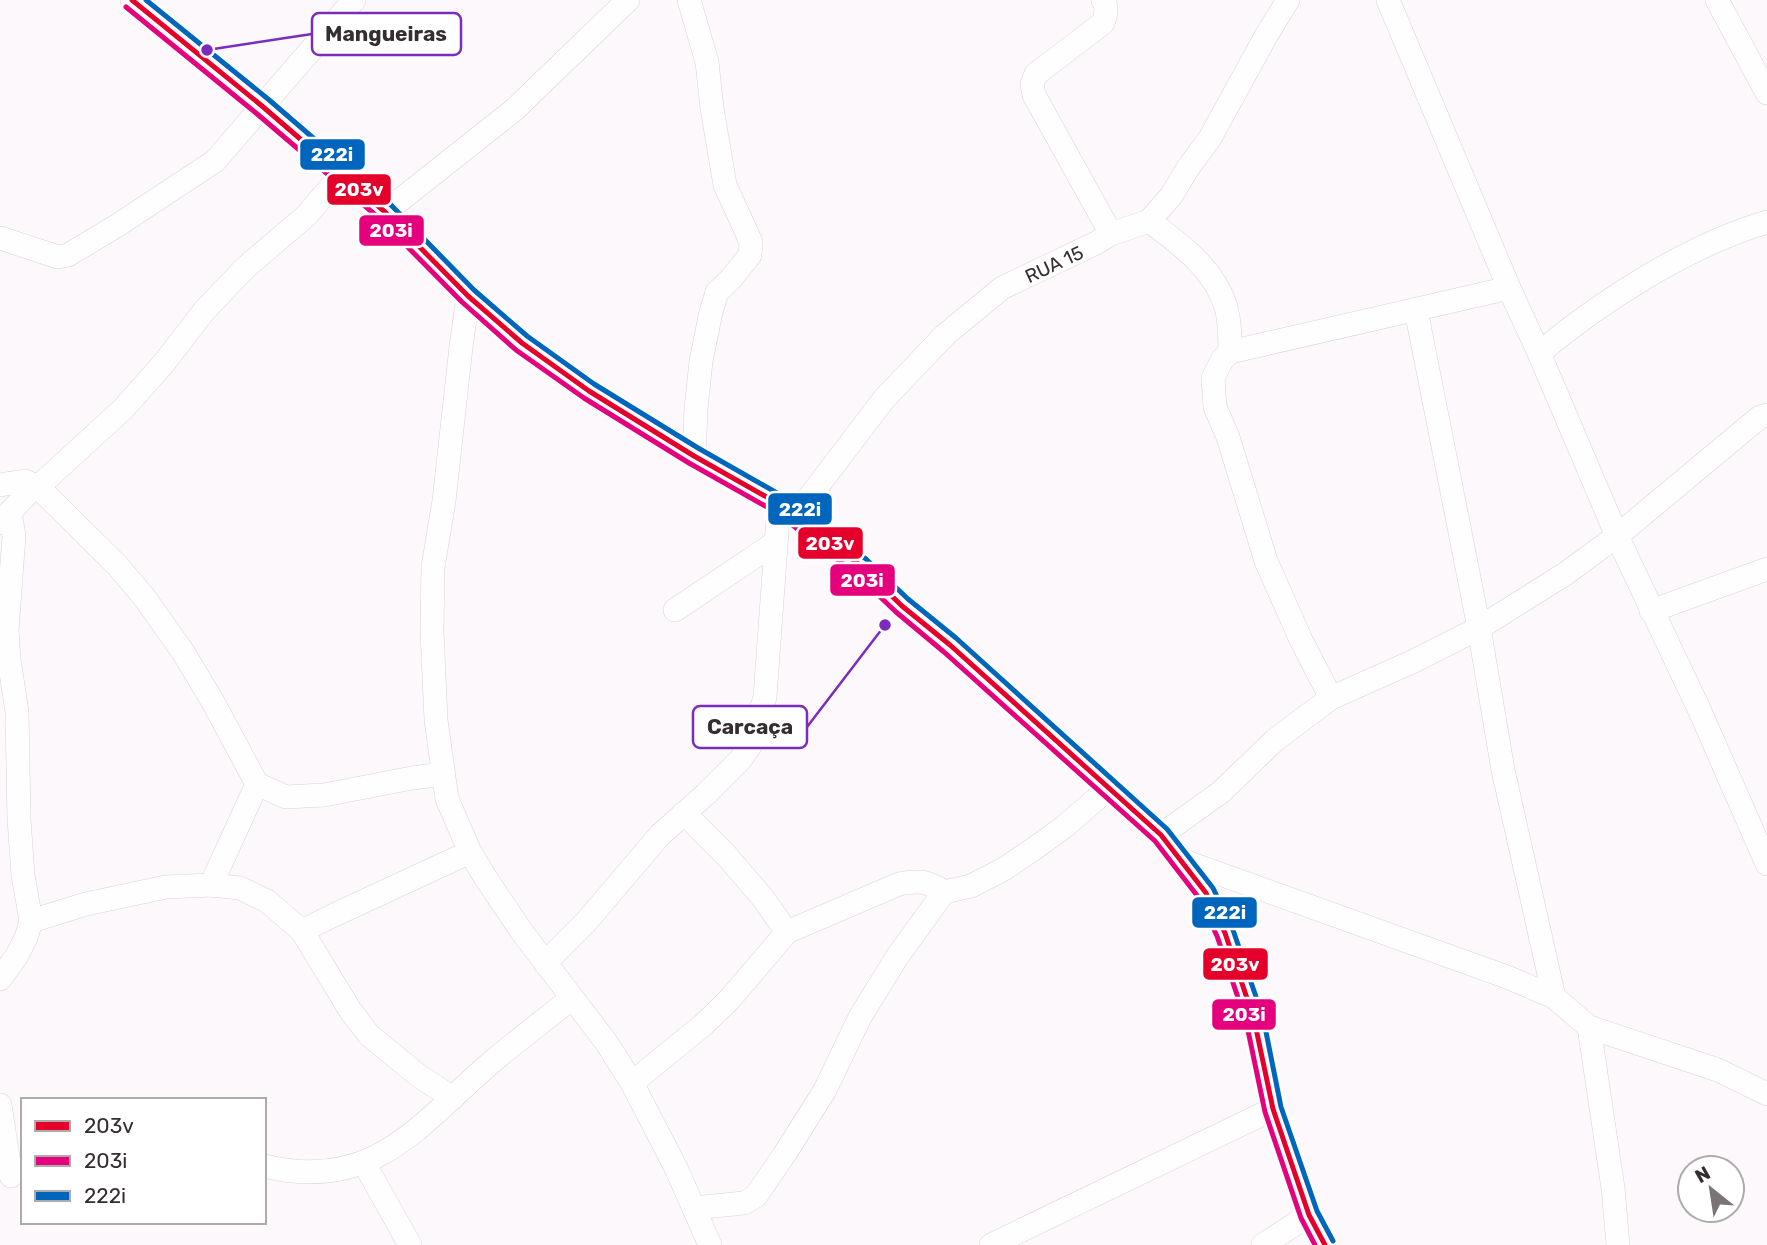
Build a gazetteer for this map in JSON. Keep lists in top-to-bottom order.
{
  "streets": {
    "street": ["RUA 15"]
  },
  "places": ["Mangueiras", "Carcaça"],
  "lines": ["transit line 203v", "transit line 222i", "transit line 203i"],
  "legend": ["203v", "203i", "222i"],
  "north": "top left"
}
